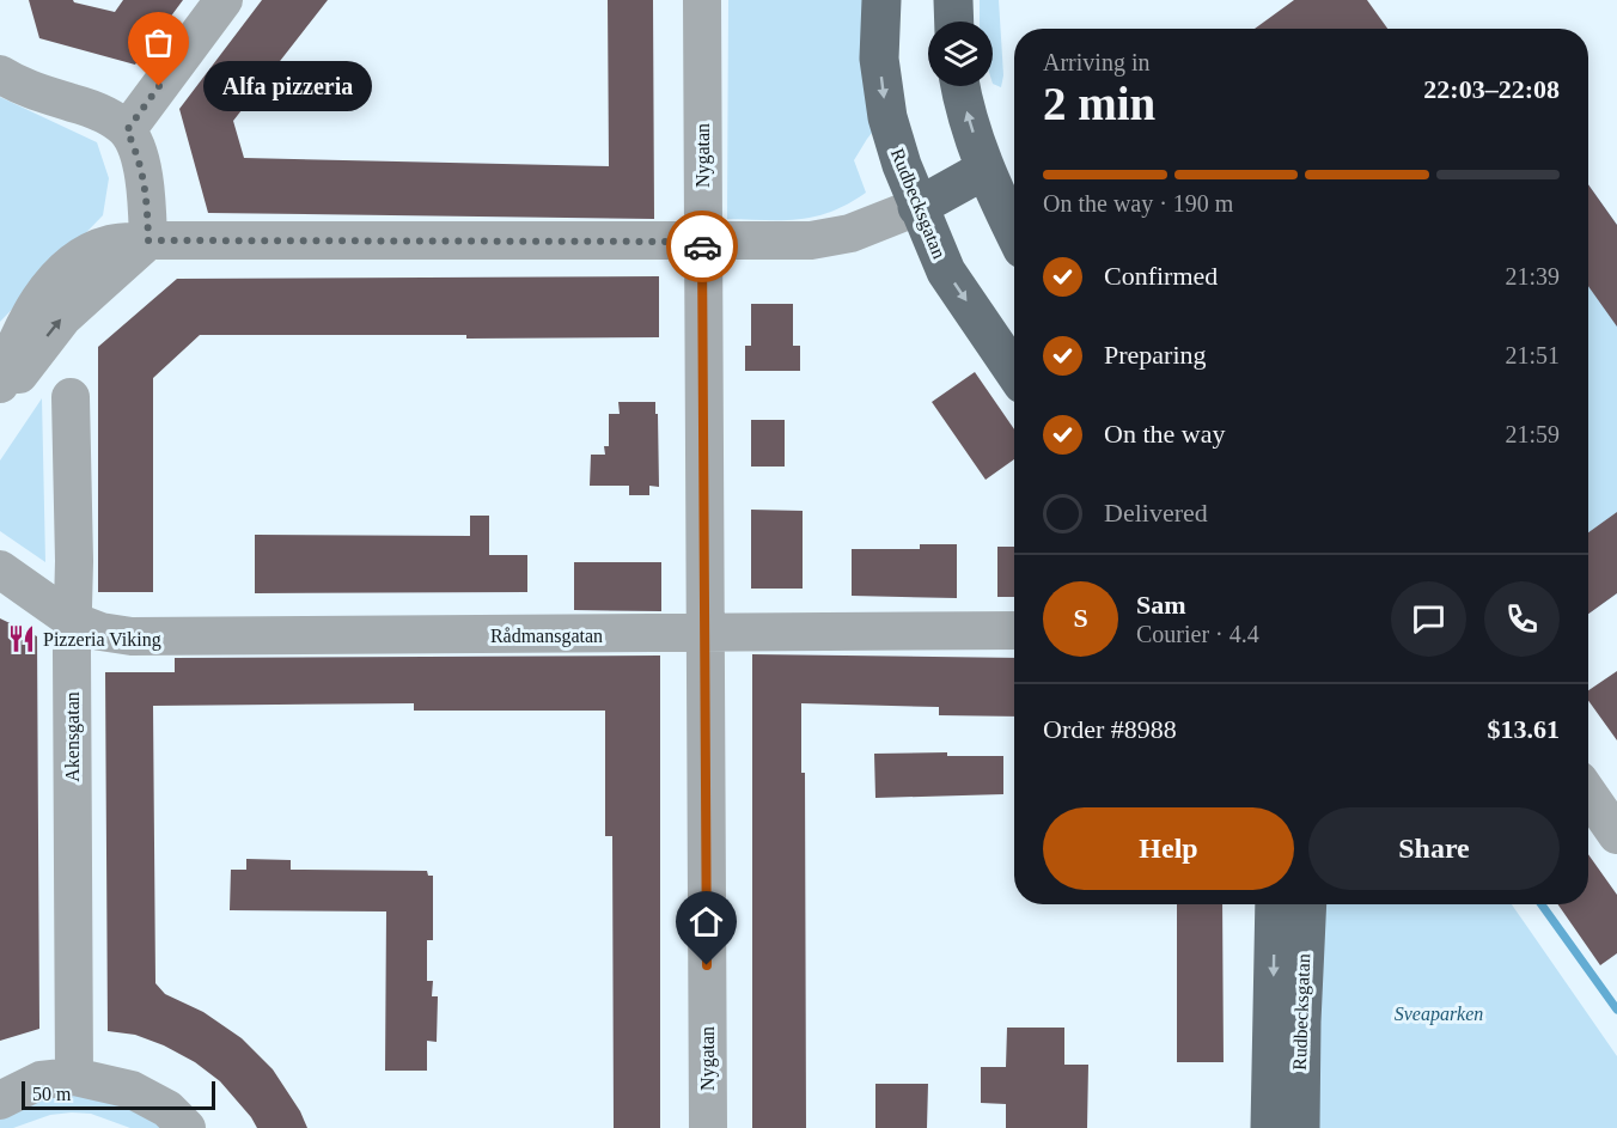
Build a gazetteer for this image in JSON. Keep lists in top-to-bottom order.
{
  "streets": {
    "main road": ["Rudbecksgatan"],
    "street": ["Nygatan", "Rådmansgatan", "Akensgatan"]
  },
  "crossings": [
    ["Nygatan", "Rådmansgatan"],
    ["Rådmansgatan", "Akensgatan"]
  ],
  "parks": ["Sveaparken"],
  "places": {
    "other": ["Alfa pizzeria"],
    "restaurant": ["Pizzeria Viking"]
  },
  "scale_bar": "50 m",
  "page": {
    "heading": ["2 min", "Arriving in", "22:03–22:08"],
    "panel": [
      "Sam",
      "Courier · 4.4",
      "Order #8988",
      "$13.61"
    ],
    "bubble": "Alfa pizzeria",
    "bar": "On the way · 190 m",
    "list": [
      ["Confirmed", "21:39"],
      ["Preparing", "21:51"],
      ["On the way", "21:59"],
      "Delivered"
    ],
    "round": "S",
    "buttons": ["Help", "Share"],
    "scale": "50 m"
  }
}
